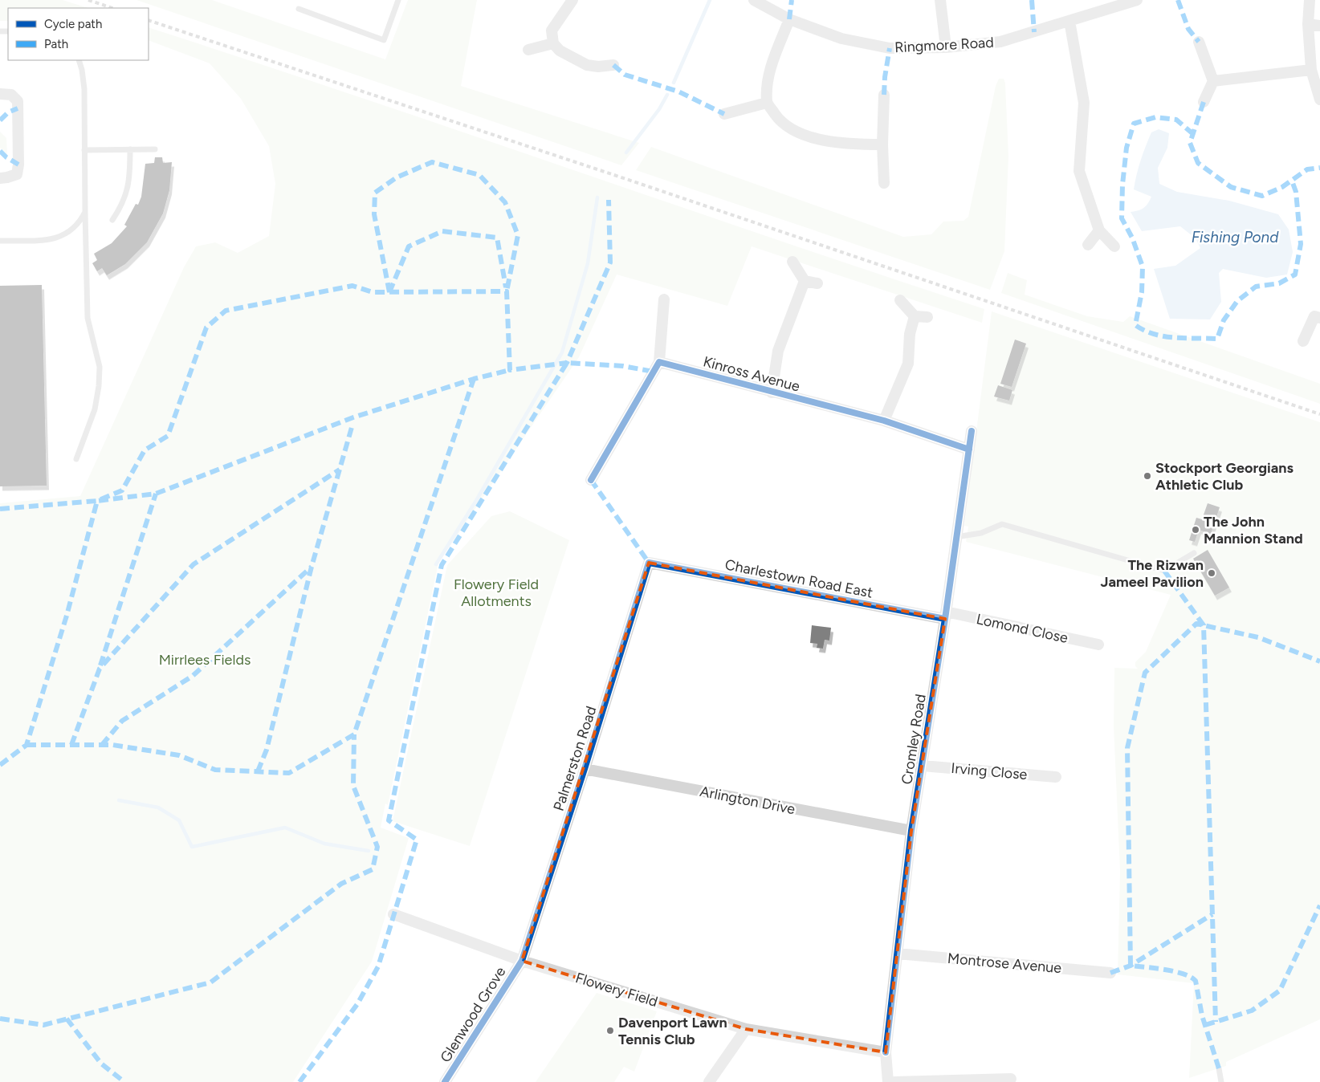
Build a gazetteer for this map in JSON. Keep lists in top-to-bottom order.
{
  "streets": {
    "street": [
      "Ringmore Road",
      "Kinross Avenue",
      "Charlestown Road East",
      "Lomond Close",
      "Cromley Road",
      "Palmerston Road",
      "Irving Close",
      "Arlington Drive",
      "Montrose Avenue",
      "Flowery Field",
      "Glenwood Grove"
    ]
  },
  "crossings": [
    ["Kinross Avenue", "Cromley Road"],
    ["Charlestown Road East", "Lomond Close"],
    ["Charlestown Road East", "Cromley Road"],
    ["Charlestown Road East", "Palmerston Road"],
    ["Lomond Close", "Cromley Road"],
    ["Cromley Road", "Irving Close"],
    ["Cromley Road", "Arlington Drive"],
    ["Cromley Road", "Montrose Avenue"],
    ["Cromley Road", "Flowery Field"],
    ["Palmerston Road", "Arlington Drive"],
    ["Palmerston Road", "Flowery Field"],
    ["Palmerston Road", "Glenwood Grove"],
    ["Flowery Field", "Glenwood Grove"]
  ],
  "water": ["Fishing Pond"],
  "parks": ["Flowery Field Allotments", "Mirrlees Fields"],
  "places": [
    "Stockport Georgians Athletic Club",
    "The John Mannion Stand",
    "The Rizwan Jameel Pavilion",
    "Davenport Lawn Tennis Club"
  ],
  "legend": ["Cycle path", "Path"]
}
